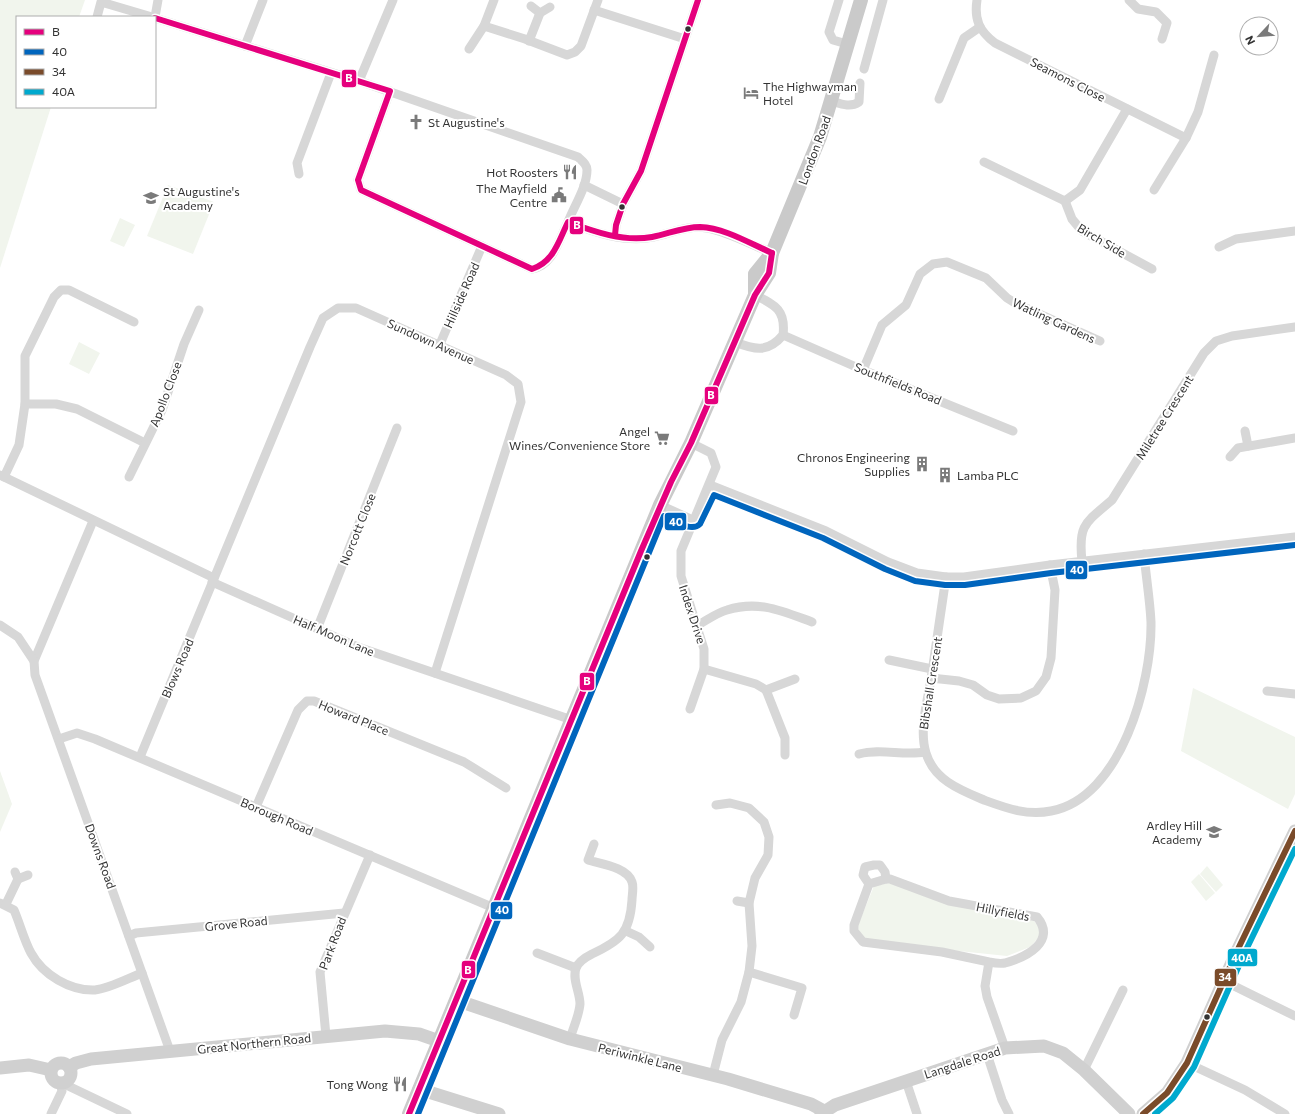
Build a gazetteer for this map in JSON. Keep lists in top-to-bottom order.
{
  "streets": {
    "main road": ["London Road"],
    "street": [
      "Seamons Close",
      "Birch Side",
      "Hillside Road",
      "Watling Gardens",
      "Sundown Avenue",
      "Southfields Road",
      "Apollo Close",
      "Miletree Crescent",
      "Norcott Close",
      "Index Drive",
      "Half Moon Lane",
      "Blows Road",
      "Bibshall Crescent",
      "Howard Place",
      "Borough Road",
      "Downs Road",
      "Hillyfields",
      "Grove Road",
      "Park Road",
      "Great Northern Road",
      "Periwinkle Lane",
      "Langdale Road"
    ]
  },
  "crossings": [
    ["London Road", "Index Drive"],
    ["London Road", "Half Moon Lane"],
    ["London Road", "Borough Road"],
    ["London Road", "Great Northern Road"],
    ["London Road", "Periwinkle Lane"],
    ["Hillside Road", "Sundown Avenue"],
    ["Watling Gardens", "Southfields Road"],
    ["Sundown Avenue", "Half Moon Lane"],
    ["Sundown Avenue", "Blows Road"],
    ["Norcott Close", "Half Moon Lane"],
    ["Half Moon Lane", "Blows Road"],
    ["Blows Road", "Borough Road"],
    ["Howard Place", "Borough Road"],
    ["Borough Road", "Downs Road"],
    ["Borough Road", "Park Road"],
    ["Downs Road", "Grove Road"],
    ["Downs Road", "Great Northern Road"],
    ["Grove Road", "Park Road"],
    ["Park Road", "Great Northern Road"],
    ["Periwinkle Lane", "Langdale Road"]
  ],
  "places": {
    "hotel": ["The Highwayman Hotel"],
    "church": ["St Augustine's"],
    "restaurant": ["Hot Roosters", "Tong Wong"],
    "public building": ["The Mayfield Centre"],
    "school or university": ["St Augustine's Academy", "Ardley Hill Academy"],
    "supermarket": ["Angel Wines/Convenience Store"],
    "building": ["Chronos Engineering Supplies", "Lamba PLC"]
  },
  "lines": [
    "transit line B",
    "transit line 40",
    "transit line 34",
    "transit line 40A"
  ],
  "legend": [
    "B",
    "40",
    "34",
    "40A"
  ],
  "north": "bottom left"
}
